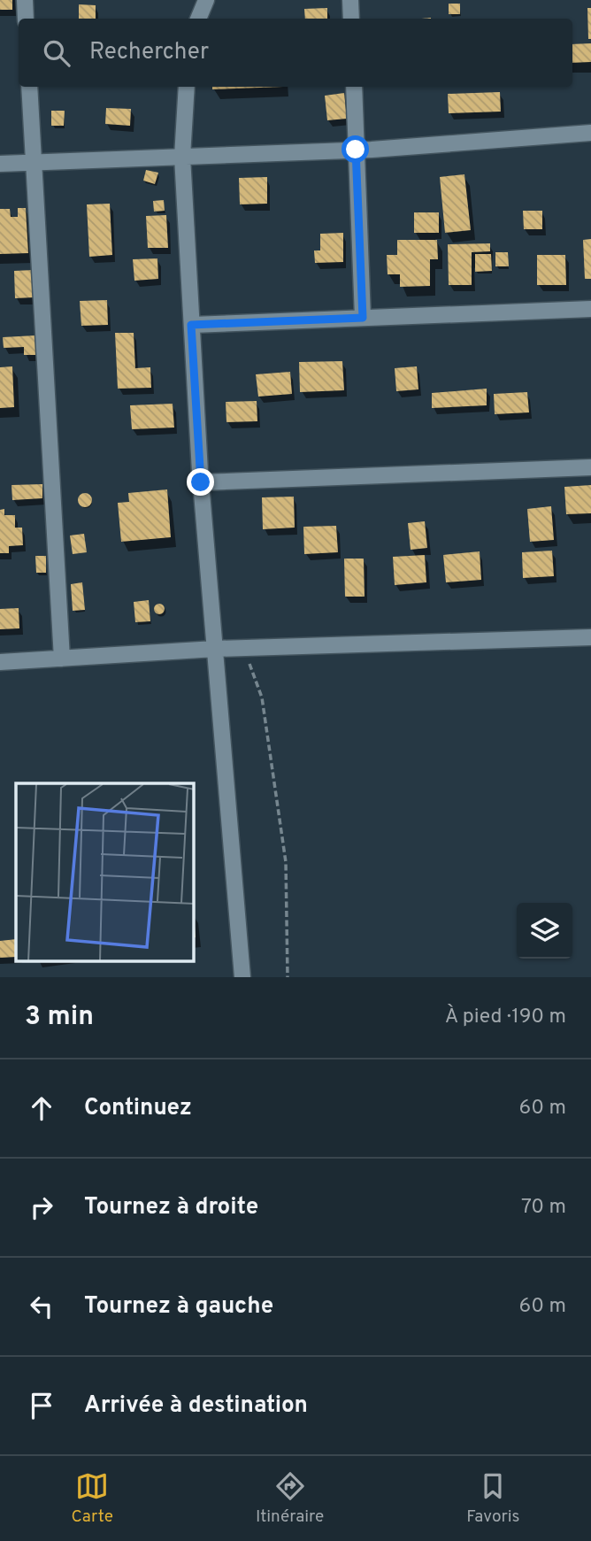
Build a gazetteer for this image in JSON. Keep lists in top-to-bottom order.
{
  "page": {
    "search": "Rechercher",
    "heading": ["3 min", "À pied · 190 m"],
    "list": [
      ["Continuez", "60 m"],
      ["Tournez à droite", "70 m"],
      ["Tournez à gauche", "60 m"],
      "Arrivée à destination"
    ],
    "nav": ["Carte", "Itinéraire", "Favoris"]
  }
}
